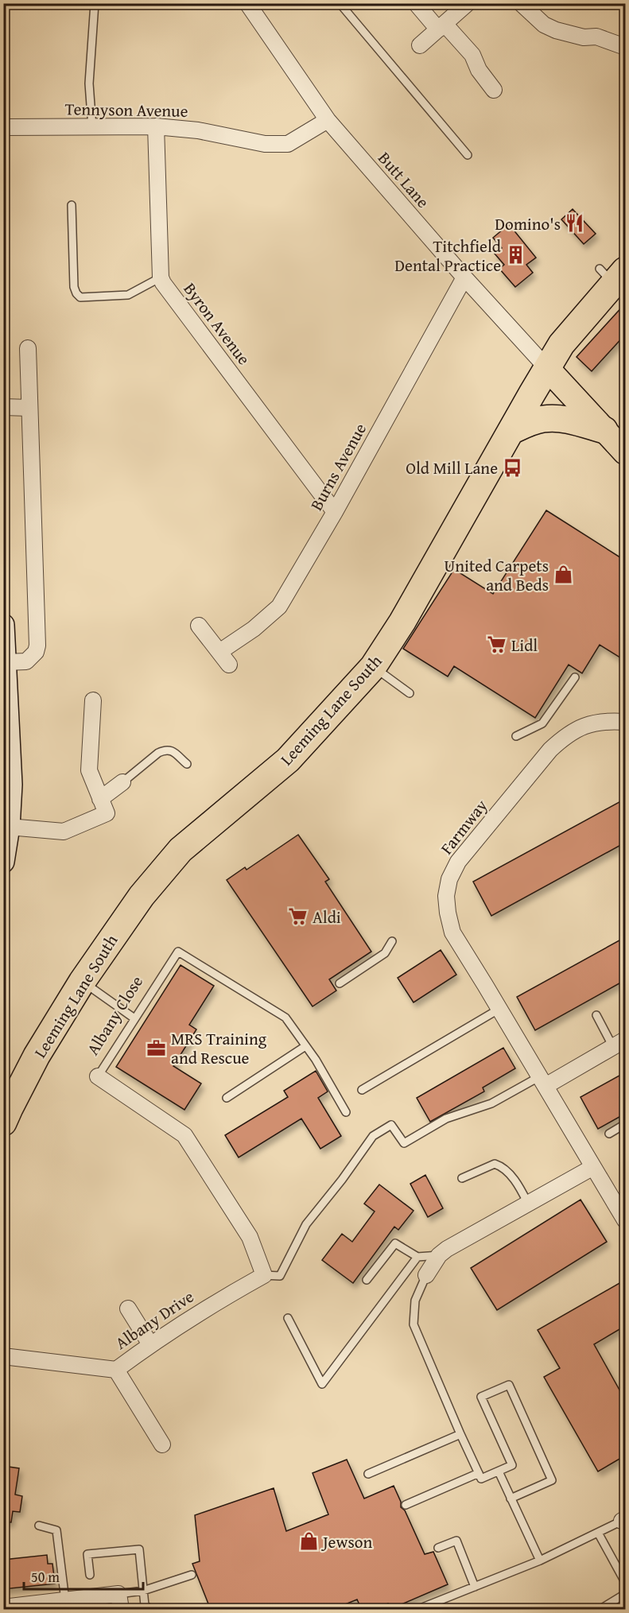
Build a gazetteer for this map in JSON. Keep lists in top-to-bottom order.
{
  "streets": {
    "highway": ["Leeming Lane South"],
    "street": [
      "Tennyson Avenue",
      "Butt Lane",
      "Byron Avenue",
      "Burns Avenue",
      "Farmway",
      "Albany Close",
      "Albany Drive"
    ]
  },
  "crossings": [
    ["Tennyson Avenue", "Butt Lane"],
    ["Tennyson Avenue", "Byron Avenue"],
    ["Butt Lane", "Burns Avenue"],
    ["Butt Lane", "Leeming Lane South"],
    ["Byron Avenue", "Burns Avenue"],
    ["Albany Close", "Albany Drive"]
  ],
  "places": {
    "restaurant": ["Domino's"],
    "building": ["Titchfield Dental Practice"],
    "bus stop": ["Old Mill Lane"],
    "shop": ["United Carpets and Beds", "Jewson"],
    "supermarket": ["Lidl", "Aldi"],
    "office": ["MRS Training and Rescue"]
  },
  "scale_bar": "50 m"
}
